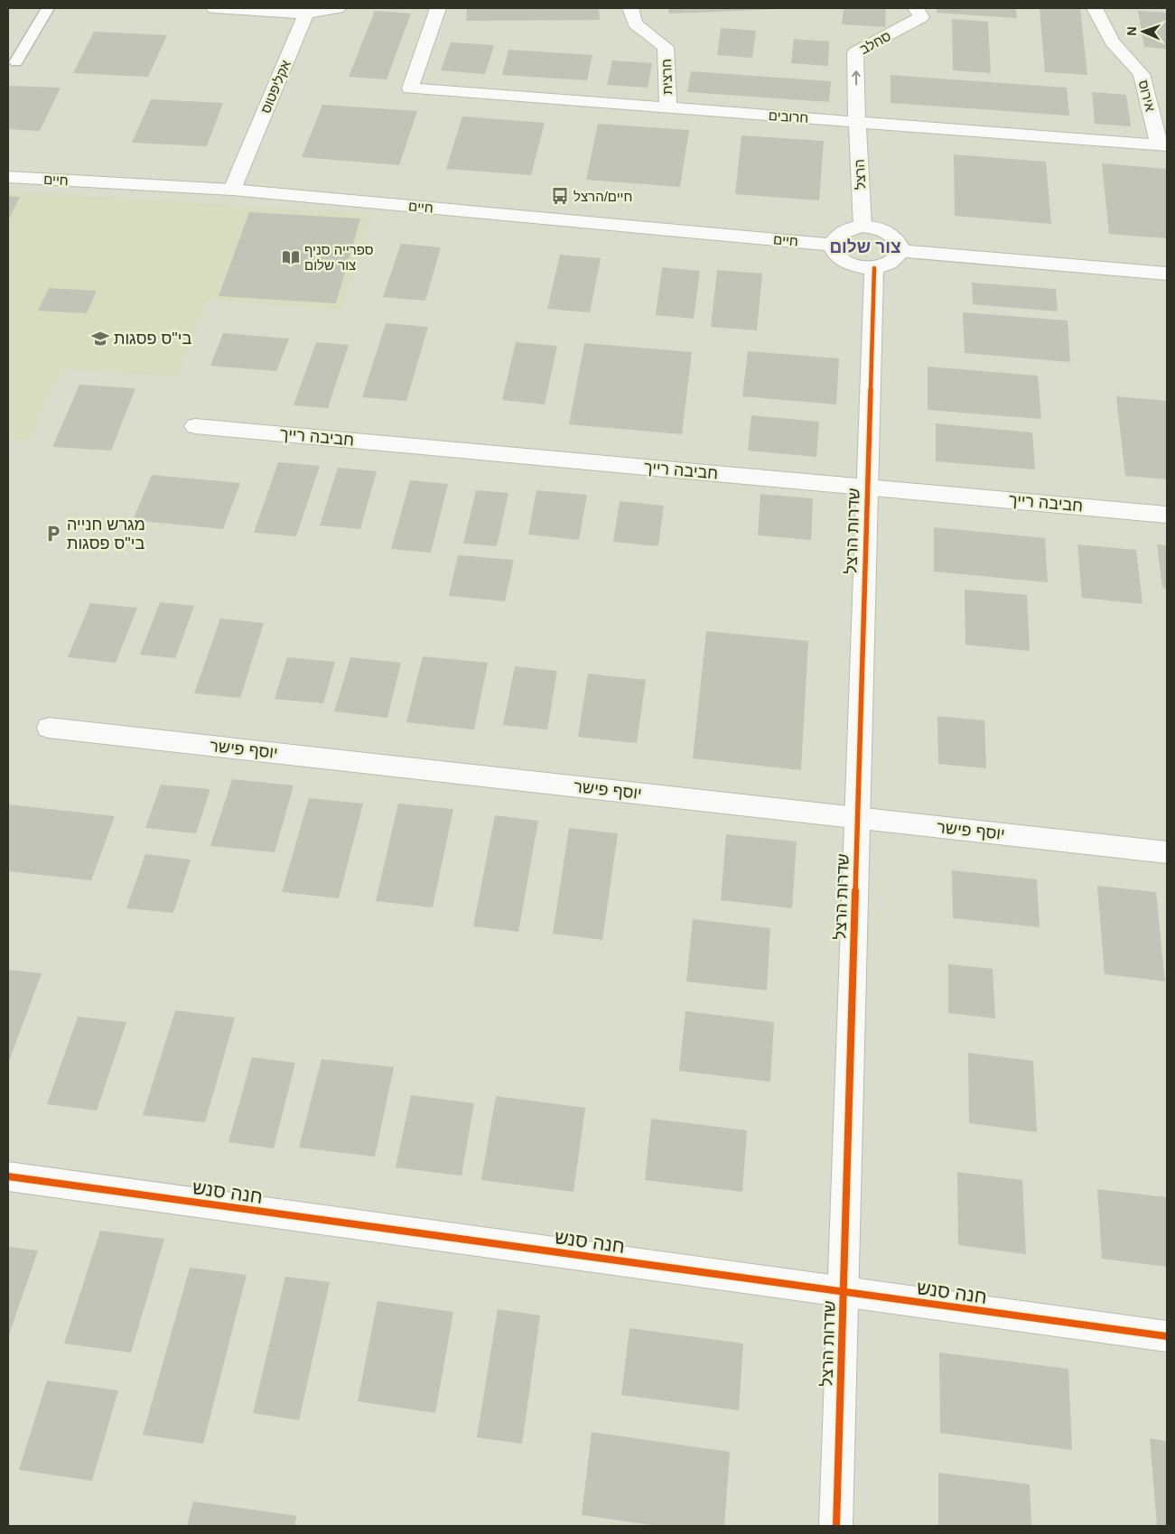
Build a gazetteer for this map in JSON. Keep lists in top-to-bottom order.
{
  "streets": {
    "street": [
      "סחלב",
      "חרצית",
      "אקליפטוס",
      "אירוס",
      "חרובים",
      "הרצל",
      "חיים",
      "חביבה רייך",
      "שדרות הרצל",
      "יוסף פישר",
      "חנה סנש"
    ]
  },
  "crossings": [
    ["סחלב", "חרובים"],
    ["סחלב", "הרצל"],
    ["חרצית", "חרובים"],
    ["אקליפטוס", "חיים"],
    ["אירוס", "חרובים"],
    ["חרובים", "הרצל"],
    ["הרצל", "חיים"],
    ["הרצל", "שדרות הרצל"],
    ["חיים", "שדרות הרצל"],
    ["חביבה רייך", "שדרות הרצל"],
    ["שדרות הרצל", "יוסף פישר"],
    ["שדרות הרצל", "חנה סנש"]
  ],
  "one_way": ["סחלב"],
  "districts": ["צור שלום"],
  "places": {
    "bus stop": ["חיים/הרצל"],
    "library": ["ספרייה סניף צור שלום"],
    "school or university": ["בי\"ס פסגות"],
    "parking": ["מגרש חנייה בי\"ס פסגות"]
  },
  "north": "left"
}
